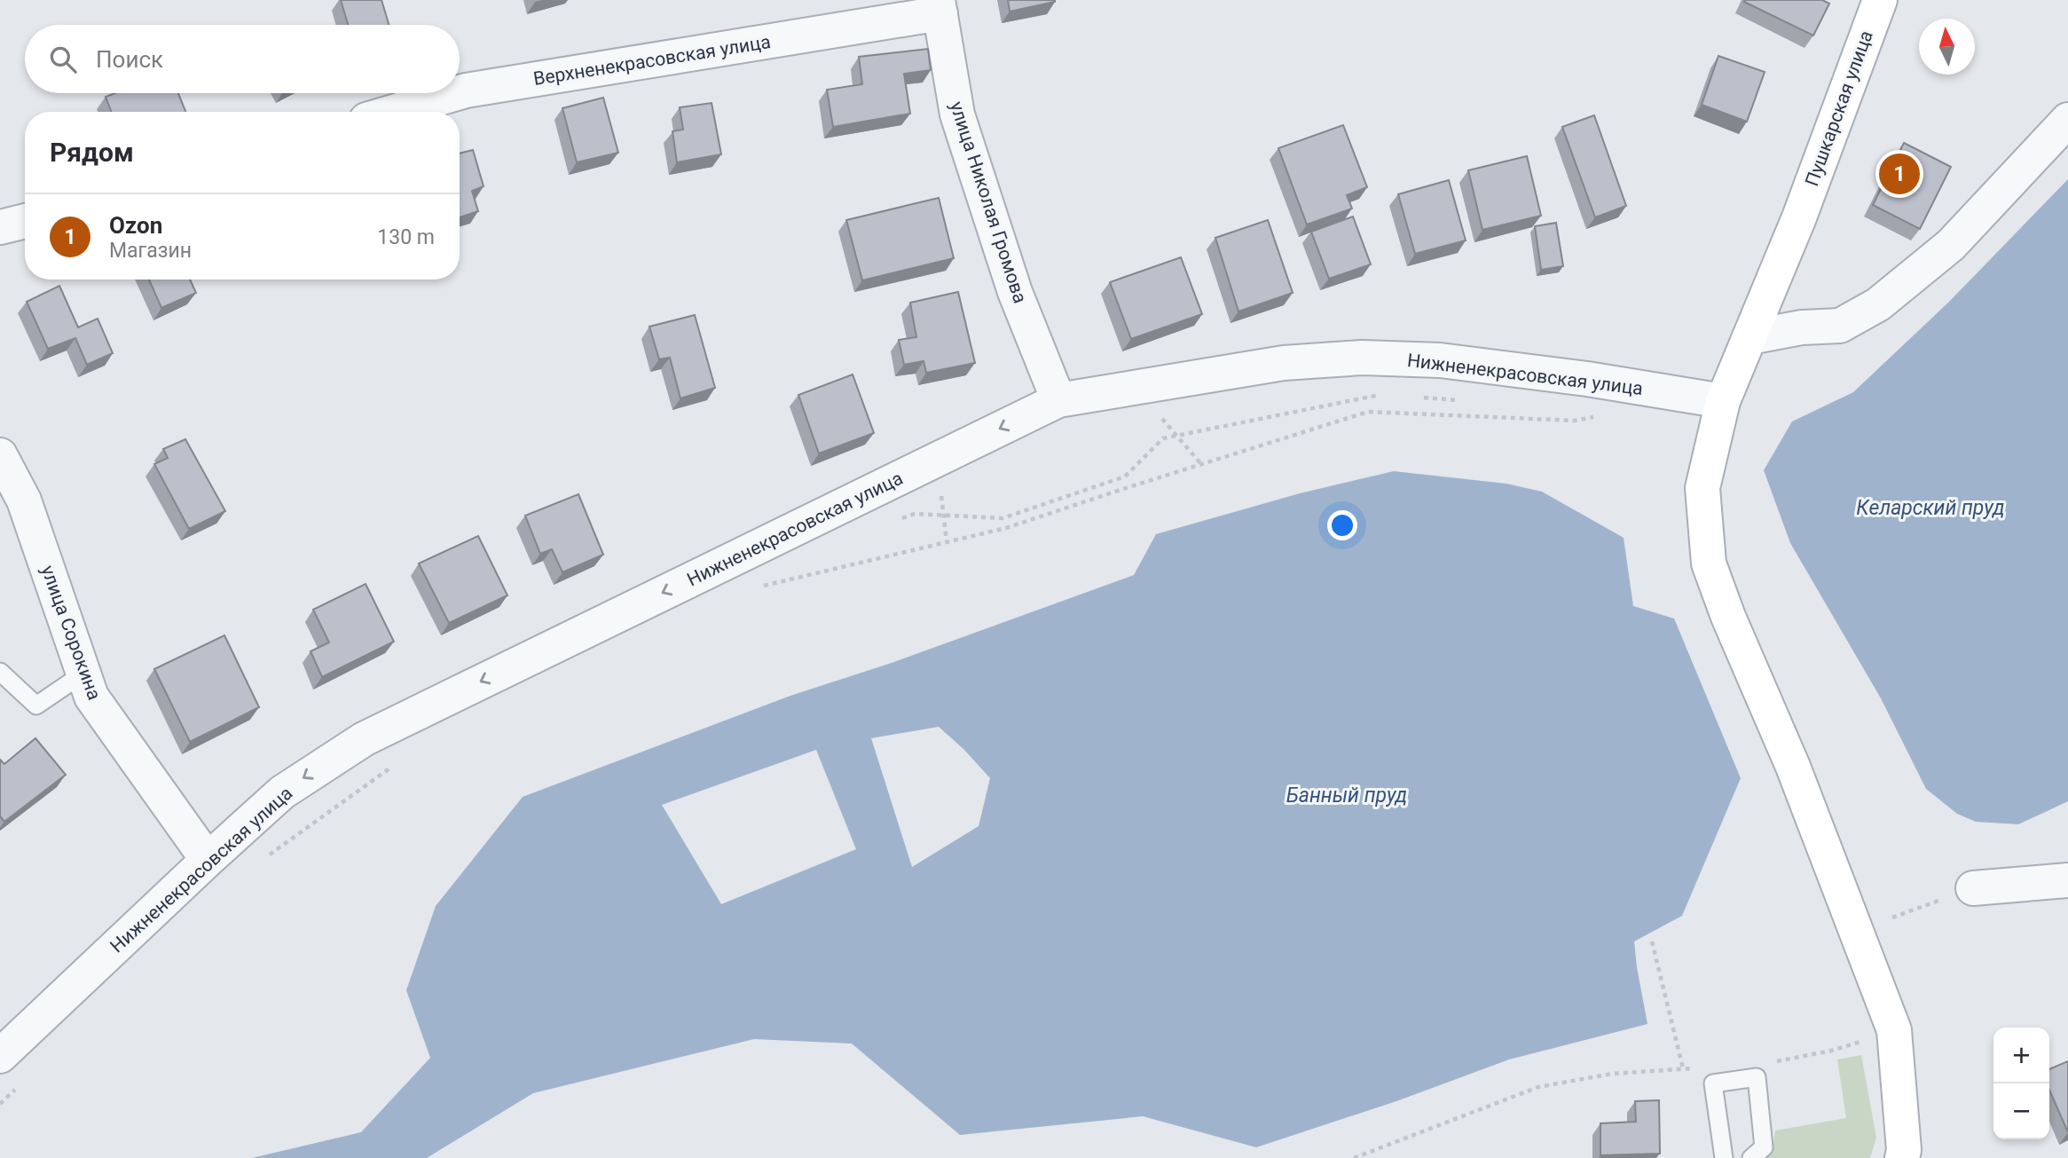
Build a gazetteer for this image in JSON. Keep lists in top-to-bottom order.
{
  "streets": {
    "street": [
      "Верхненекрасовская улица",
      "Пушкарская улица",
      "улица Николая Громова",
      "Нижненекрасовская улица",
      "улица Сорокина"
    ]
  },
  "crossings": [
    ["Верхненекрасовская улица", "улица Николая Громова"],
    ["Пушкарская улица", "Нижненекрасовская улица"],
    ["улица Николая Громова", "Нижненекрасовская улица"],
    ["Нижненекрасовская улица", "улица Сорокина"]
  ],
  "one_way": ["Нижненекрасовская улица"],
  "water": ["Келарский пруд", "Банный пруд"],
  "north": "top",
  "page": {
    "search": "Поиск",
    "heading": "Рядом",
    "pins": "1",
    "list": [
      {
        "mark": "1",
        "name": "Ozon",
        "note": "Магазин",
        "value": "130 m"
      }
    ],
    "map_buttons": ["+", "−"]
  }
}
